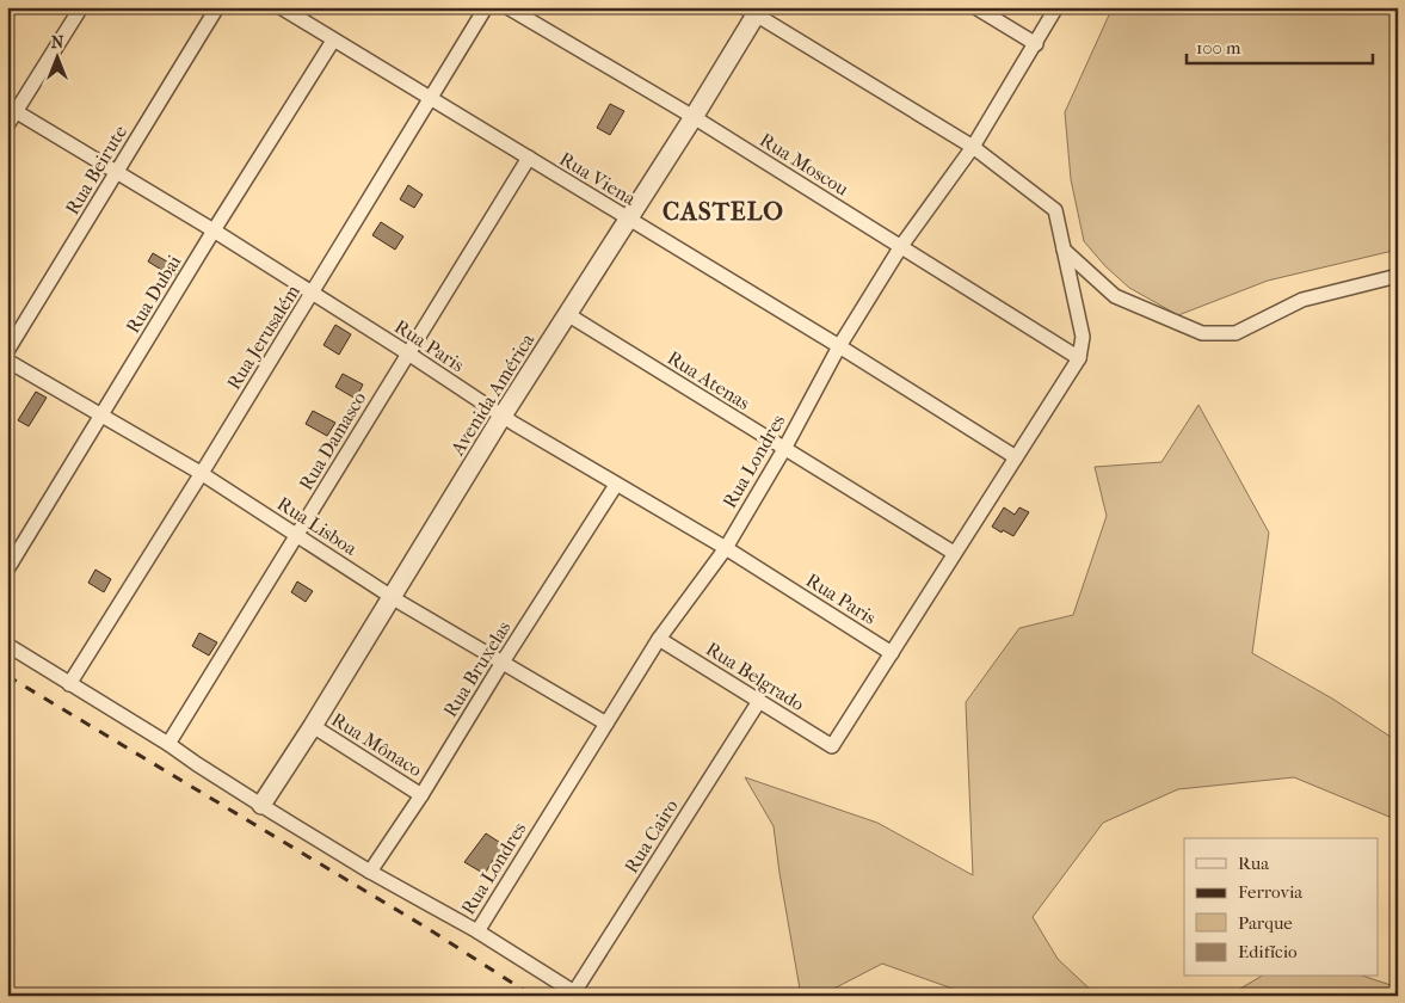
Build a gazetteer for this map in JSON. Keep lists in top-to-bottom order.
{
  "streets": {
    "street": [
      "Rua Moscou",
      "Rua Beirute",
      "Rua Viena",
      "Rua Dubai",
      "Rua Jerusalém",
      "Rua Paris",
      "Rua Atenas",
      "Avenida América",
      "Rua Damasco",
      "Rua Londres",
      "Rua Lisboa",
      "Rua Bruxelas",
      "Rua Belgrado",
      "Rua Mônaco",
      "Rua Cairo"
    ]
  },
  "crossings": [
    ["Rua Moscou", "Avenida América"],
    ["Rua Moscou", "Rua Londres"],
    ["Rua Beirute", "Rua Paris"],
    ["Rua Viena", "Rua Dubai"],
    ["Rua Viena", "Rua Jerusalém"],
    ["Rua Viena", "Avenida América"],
    ["Rua Viena", "Rua Damasco"],
    ["Rua Viena", "Rua Londres"],
    ["Rua Dubai", "Rua Paris"],
    ["Rua Dubai", "Rua Lisboa"],
    ["Rua Jerusalém", "Rua Paris"],
    ["Rua Jerusalém", "Rua Lisboa"],
    ["Rua Paris", "Avenida América"],
    ["Rua Paris", "Rua Damasco"],
    ["Rua Paris", "Rua Londres"],
    ["Rua Paris", "Rua Bruxelas"],
    ["Rua Paris", "Rua Belgrado"],
    ["Rua Atenas", "Avenida América"],
    ["Rua Atenas", "Rua Londres"],
    ["Avenida América", "Rua Lisboa"],
    ["Avenida América", "Rua Mônaco"],
    ["Rua Damasco", "Rua Lisboa"],
    ["Rua Londres", "Rua Lisboa"],
    ["Rua Londres", "Rua Belgrado"],
    ["Rua Lisboa", "Rua Bruxelas"],
    ["Rua Bruxelas", "Rua Mônaco"],
    ["Rua Belgrado", "Rua Cairo"]
  ],
  "districts": ["CASTELO"],
  "legend": [
    "Rua",
    "Ferrovia",
    "Parque",
    "Edifício"
  ],
  "scale_bar": "100 m",
  "north": "top"
}
